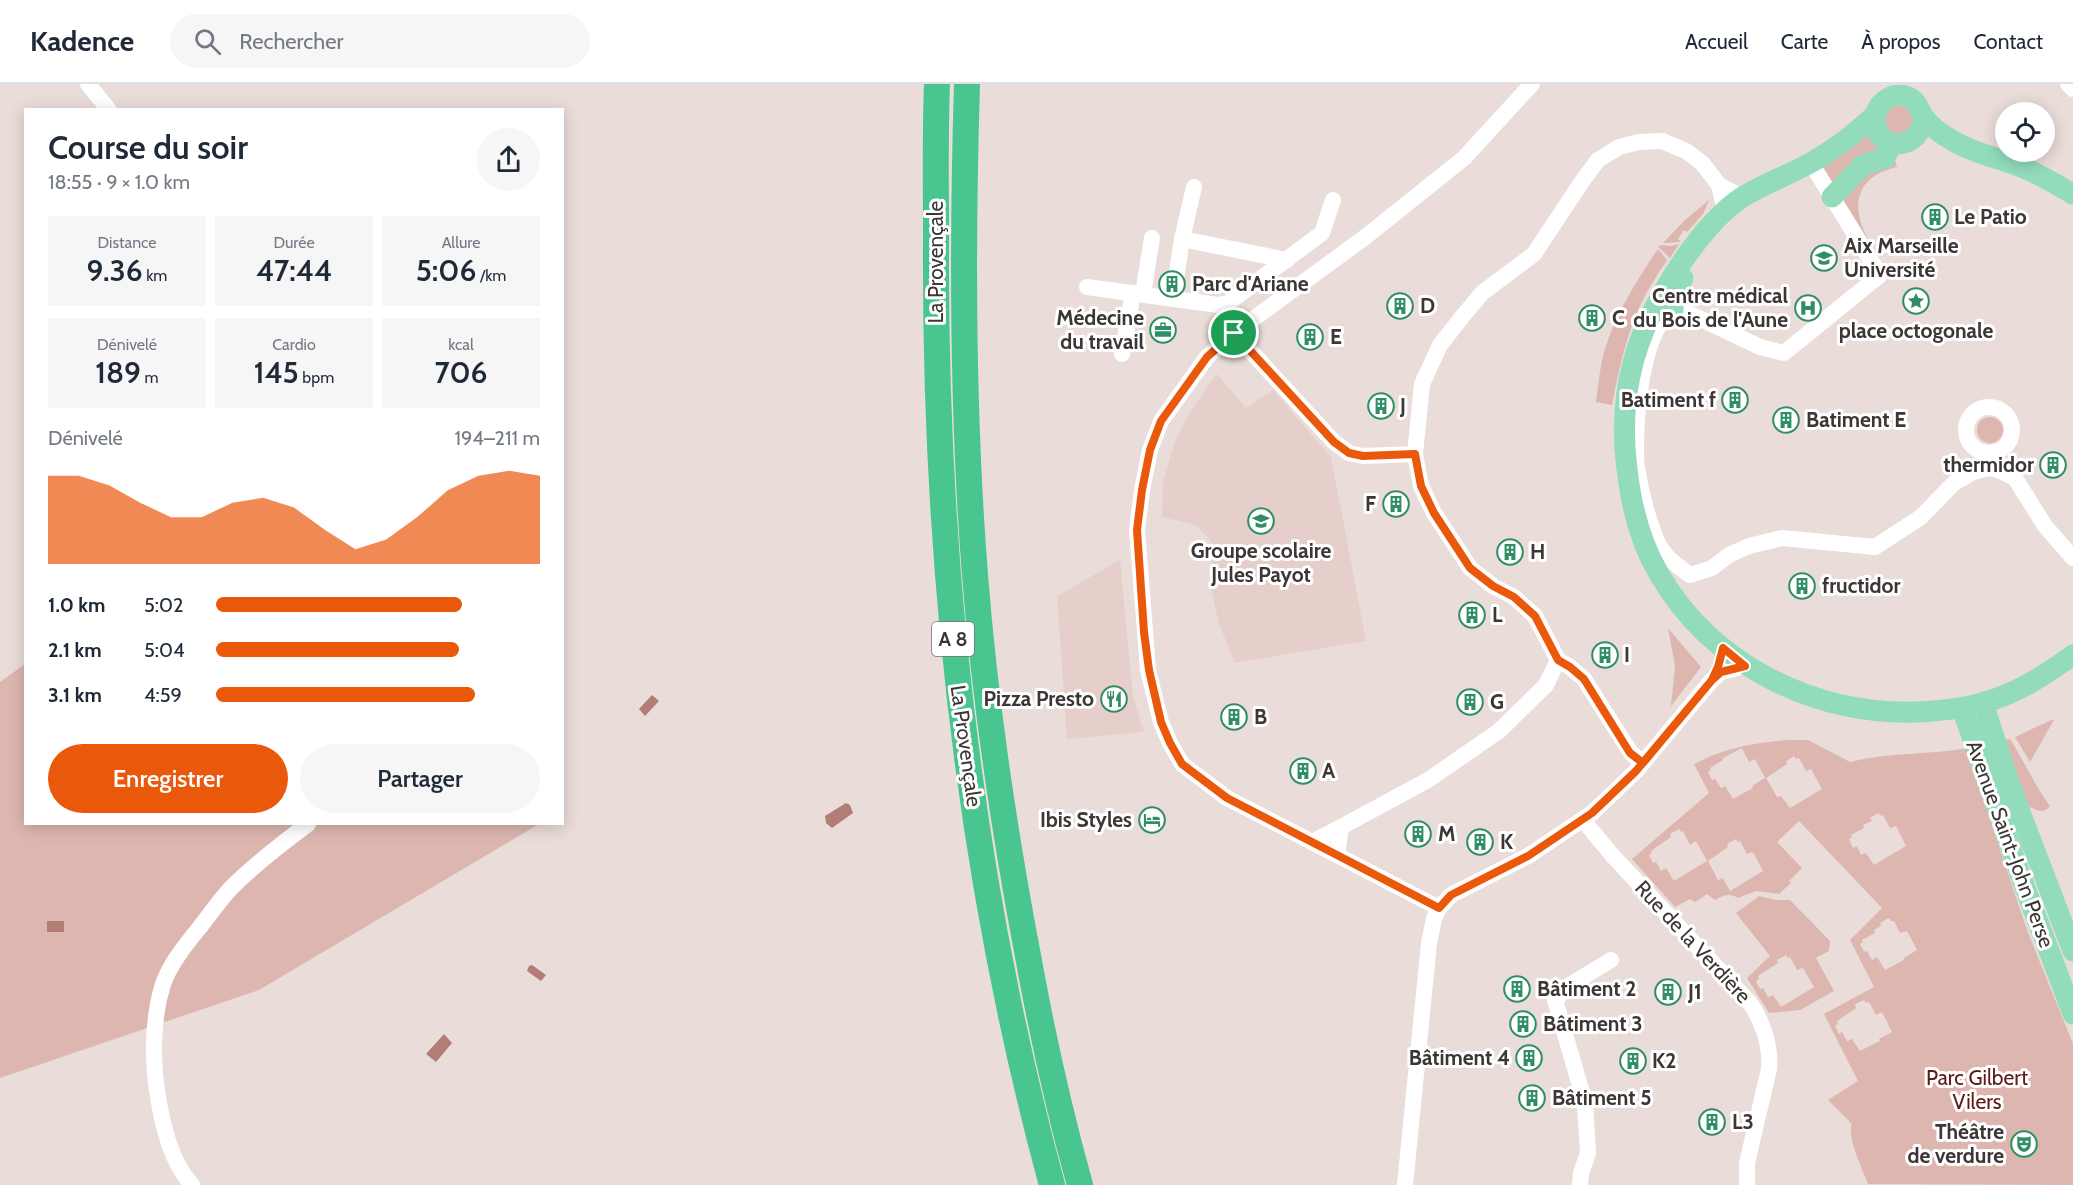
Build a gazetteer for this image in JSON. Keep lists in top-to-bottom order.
{
  "streets": {
    "highway": ["La Provençale", "A 8"],
    "main road": ["Avenue Saint-John Perse"],
    "street": ["Rue de la Verdière"]
  },
  "parks": ["Parc Gilbert Vilers"],
  "places": {
    "building": [
      "Le Patio",
      "Parc d'Ariane",
      "D",
      "C",
      "E",
      "Batiment f",
      "J",
      "Batiment E",
      "thermidor",
      "F",
      "H",
      "fructidor",
      "L",
      "I",
      "G",
      "B",
      "A",
      "M",
      "K",
      "Bâtiment 2",
      "J1",
      "Bâtiment 3",
      "Bâtiment 4",
      "K2",
      "Bâtiment 5",
      "L3"
    ],
    "school or university": ["Aix Marseille Université", "Groupe scolaire Jules Payot"],
    "place": ["place octogonale"],
    "hospital": ["Centre médical du Bois de l'Aune"],
    "office": ["Médecine du travail"],
    "restaurant": ["Pizza Presto"],
    "hotel": ["Ibis Styles"],
    "theatre": ["Théâtre de verdure"]
  },
  "page": {
    "header": "Kadence",
    "search": "Rechercher",
    "nav": [
      "Accueil",
      "Carte",
      "À propos",
      "Contact"
    ],
    "heading": ["Course du soir", "18:55 · 9 × 1.0 km"],
    "stats": [
      ["Distance", "9.36 km"],
      ["Durée", "47:44"],
      ["Allure", "5:06 /km"],
      ["Dénivelé", "189 m"],
      ["Cardio", "145 bpm"],
      ["kcal", "706"]
    ],
    "chart": ["Dénivelé", "194–211 m"],
    "list": [
      {
        "name": "1.0 km",
        "note": "5:02"
      },
      {
        "name": "2.1 km",
        "note": "5:04"
      },
      {
        "name": "3.1 km",
        "note": "4:59"
      }
    ],
    "buttons": ["Enregistrer", "Partager"]
  }
}
